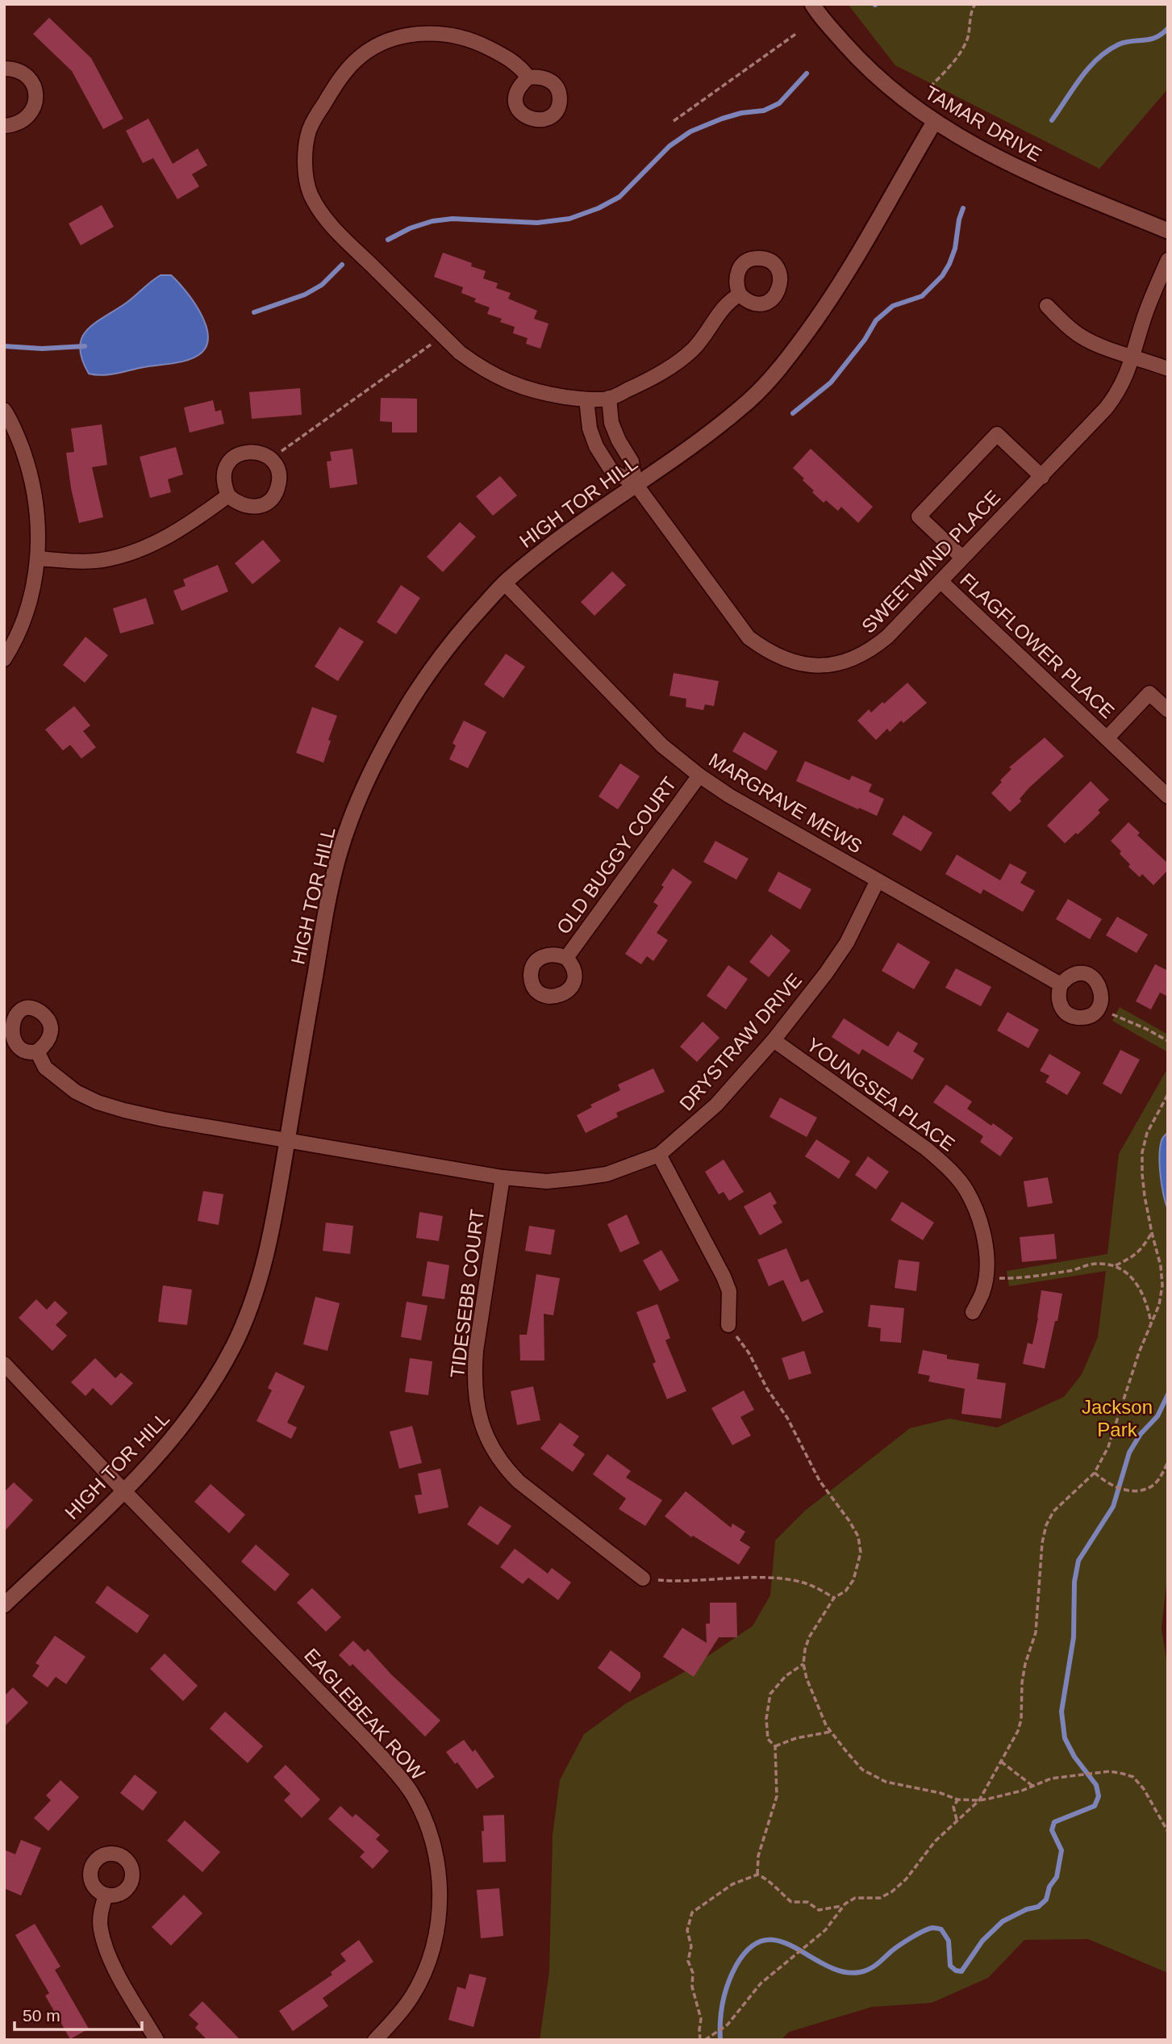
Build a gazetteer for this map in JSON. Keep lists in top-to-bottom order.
{
  "streets": {
    "street": [
      "TAMAR DRIVE",
      "HIGH TOR HILL",
      "SWEETWIND PLACE",
      "FLAGFLOWER PLACE",
      "MARGRAVE MEWS",
      "OLD BUGGY COURT",
      "DRYSTRAW DRIVE",
      "YOUNGSEA PLACE",
      "TIDESEBB COURT",
      "EAGLEBEAK ROW"
    ]
  },
  "crossings": [
    ["TAMAR DRIVE", "HIGH TOR HILL"],
    ["HIGH TOR HILL", "SWEETWIND PLACE"],
    ["HIGH TOR HILL", "MARGRAVE MEWS"],
    ["HIGH TOR HILL", "DRYSTRAW DRIVE"],
    ["HIGH TOR HILL", "EAGLEBEAK ROW"],
    ["SWEETWIND PLACE", "FLAGFLOWER PLACE"],
    ["MARGRAVE MEWS", "OLD BUGGY COURT"],
    ["MARGRAVE MEWS", "DRYSTRAW DRIVE"],
    ["DRYSTRAW DRIVE", "YOUNGSEA PLACE"],
    ["DRYSTRAW DRIVE", "TIDESEBB COURT"]
  ],
  "parks": ["Jackson Park"],
  "scale_bar": "50 m"
}
